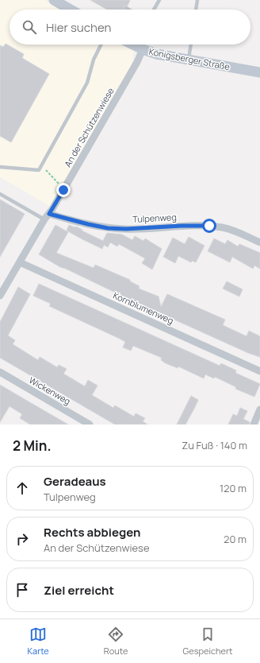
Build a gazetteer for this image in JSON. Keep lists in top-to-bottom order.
{
  "streets": {
    "main road": ["Königsberger Straße"],
    "street": [
      "An der Schützenwiese",
      "Tulpenweg",
      "Kornblumenweg",
      "Wickenweg"
    ]
  },
  "crossings": [
    ["Königsberger Straße", "An der Schützenwiese"],
    ["An der Schützenwiese", "Tulpenweg"],
    ["An der Schützenwiese", "Kornblumenweg"]
  ],
  "page": {
    "search": "Hier suchen",
    "heading": ["2 Min.", "Zu Fuß · 140 m"],
    "list": [
      ["Geradeaus", "Tulpenweg", "120 m"],
      ["Rechts abbiegen", "An der Schützenwiese", "20 m"],
      "Ziel erreicht"
    ],
    "nav": ["Karte", "Route", "Gespeichert"]
  }
}
